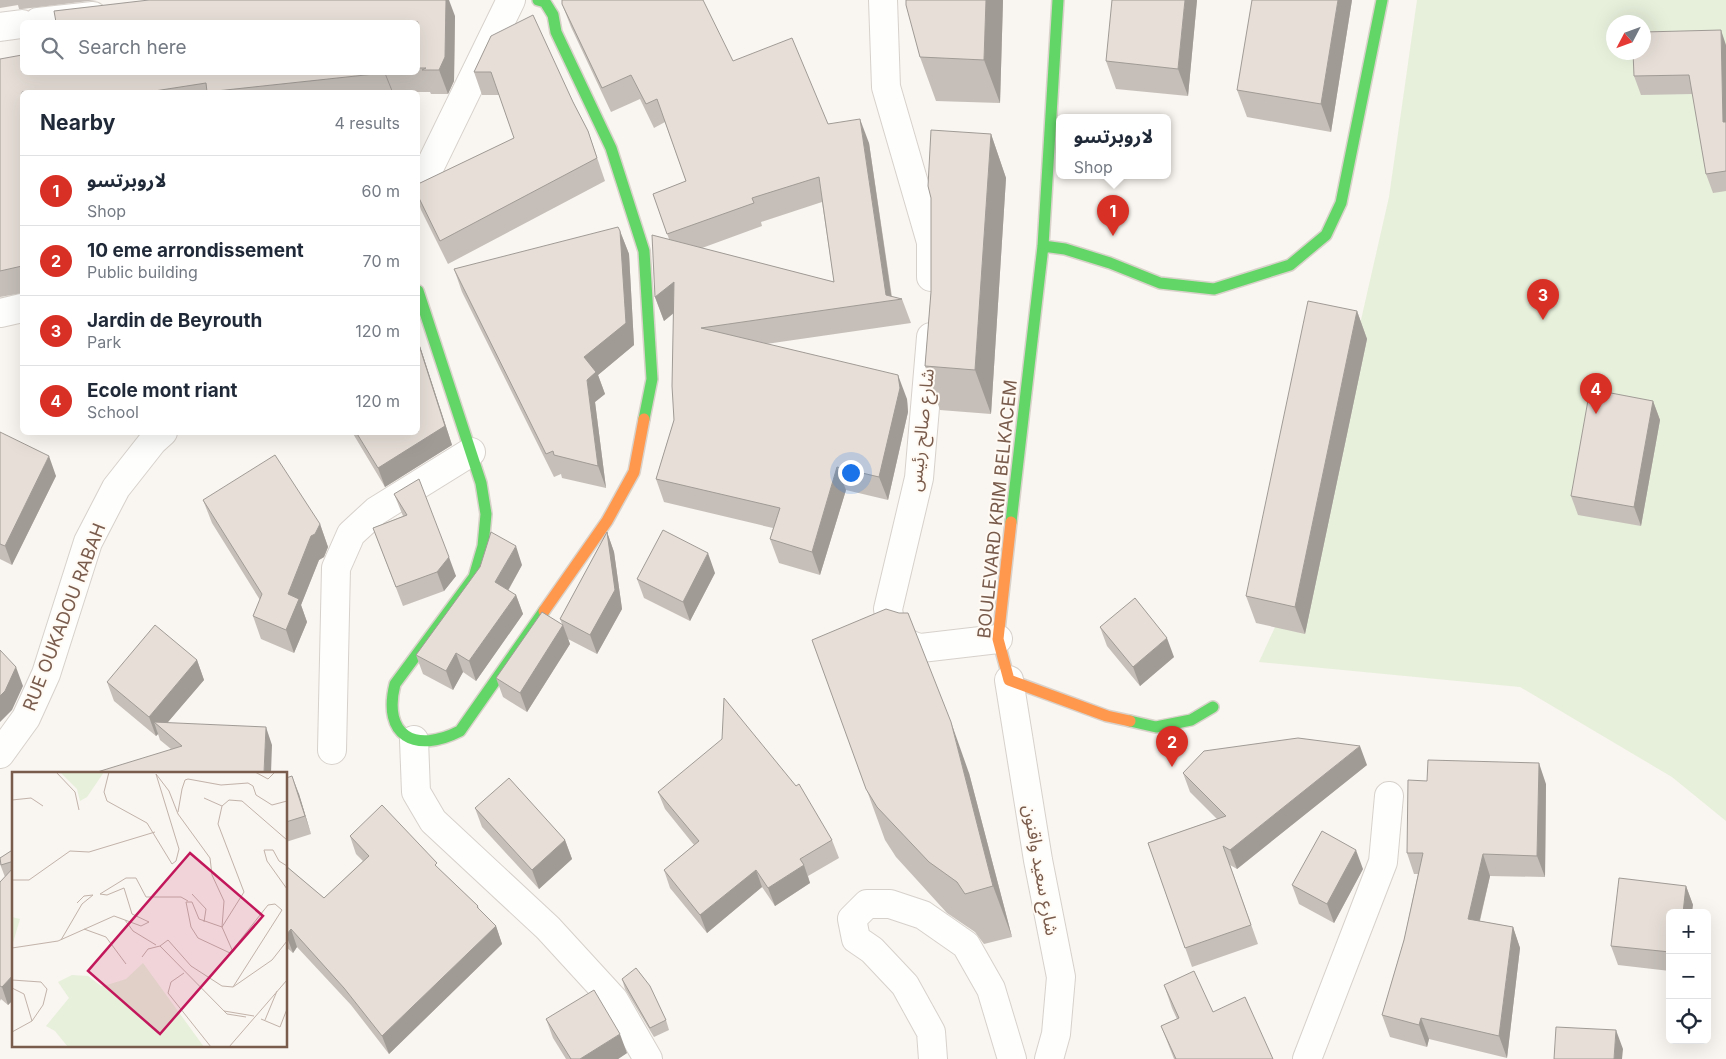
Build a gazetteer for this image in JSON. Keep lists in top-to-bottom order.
{
  "streets": {
    "street": [
      "شارع صالح رئيس",
      "BOULEVARD KRIM BELKACEM",
      "RUE OUKADOU RABAH",
      "شارع سعيد واقنون"
    ]
  },
  "crossings": [
    ["شارع صالح رئيس", "BOULEVARD KRIM BELKACEM"],
    ["BOULEVARD KRIM BELKACEM", "شارع سعيد واقنون"]
  ],
  "north": "bottom left",
  "page": {
    "search": "Search here",
    "heading": ["Nearby", "4 results"],
    "popup": ["لاروبرتسو", "Shop"],
    "list": [
      {
        "mark": "1",
        "name": "لاروبرتسو",
        "note": "Shop",
        "value": "60 m"
      },
      {
        "mark": "2",
        "name": "10 eme arrondissement",
        "note": "Public building",
        "value": "70 m"
      },
      {
        "mark": "3",
        "name": "Jardin de Beyrouth",
        "note": "Park",
        "value": "120 m"
      },
      {
        "mark": "4",
        "name": "Ecole mont riant",
        "note": "School",
        "value": "120 m"
      }
    ],
    "pins": [
      "1",
      "3",
      "4",
      "2"
    ],
    "map_buttons": ["+", "−"]
  }
}
